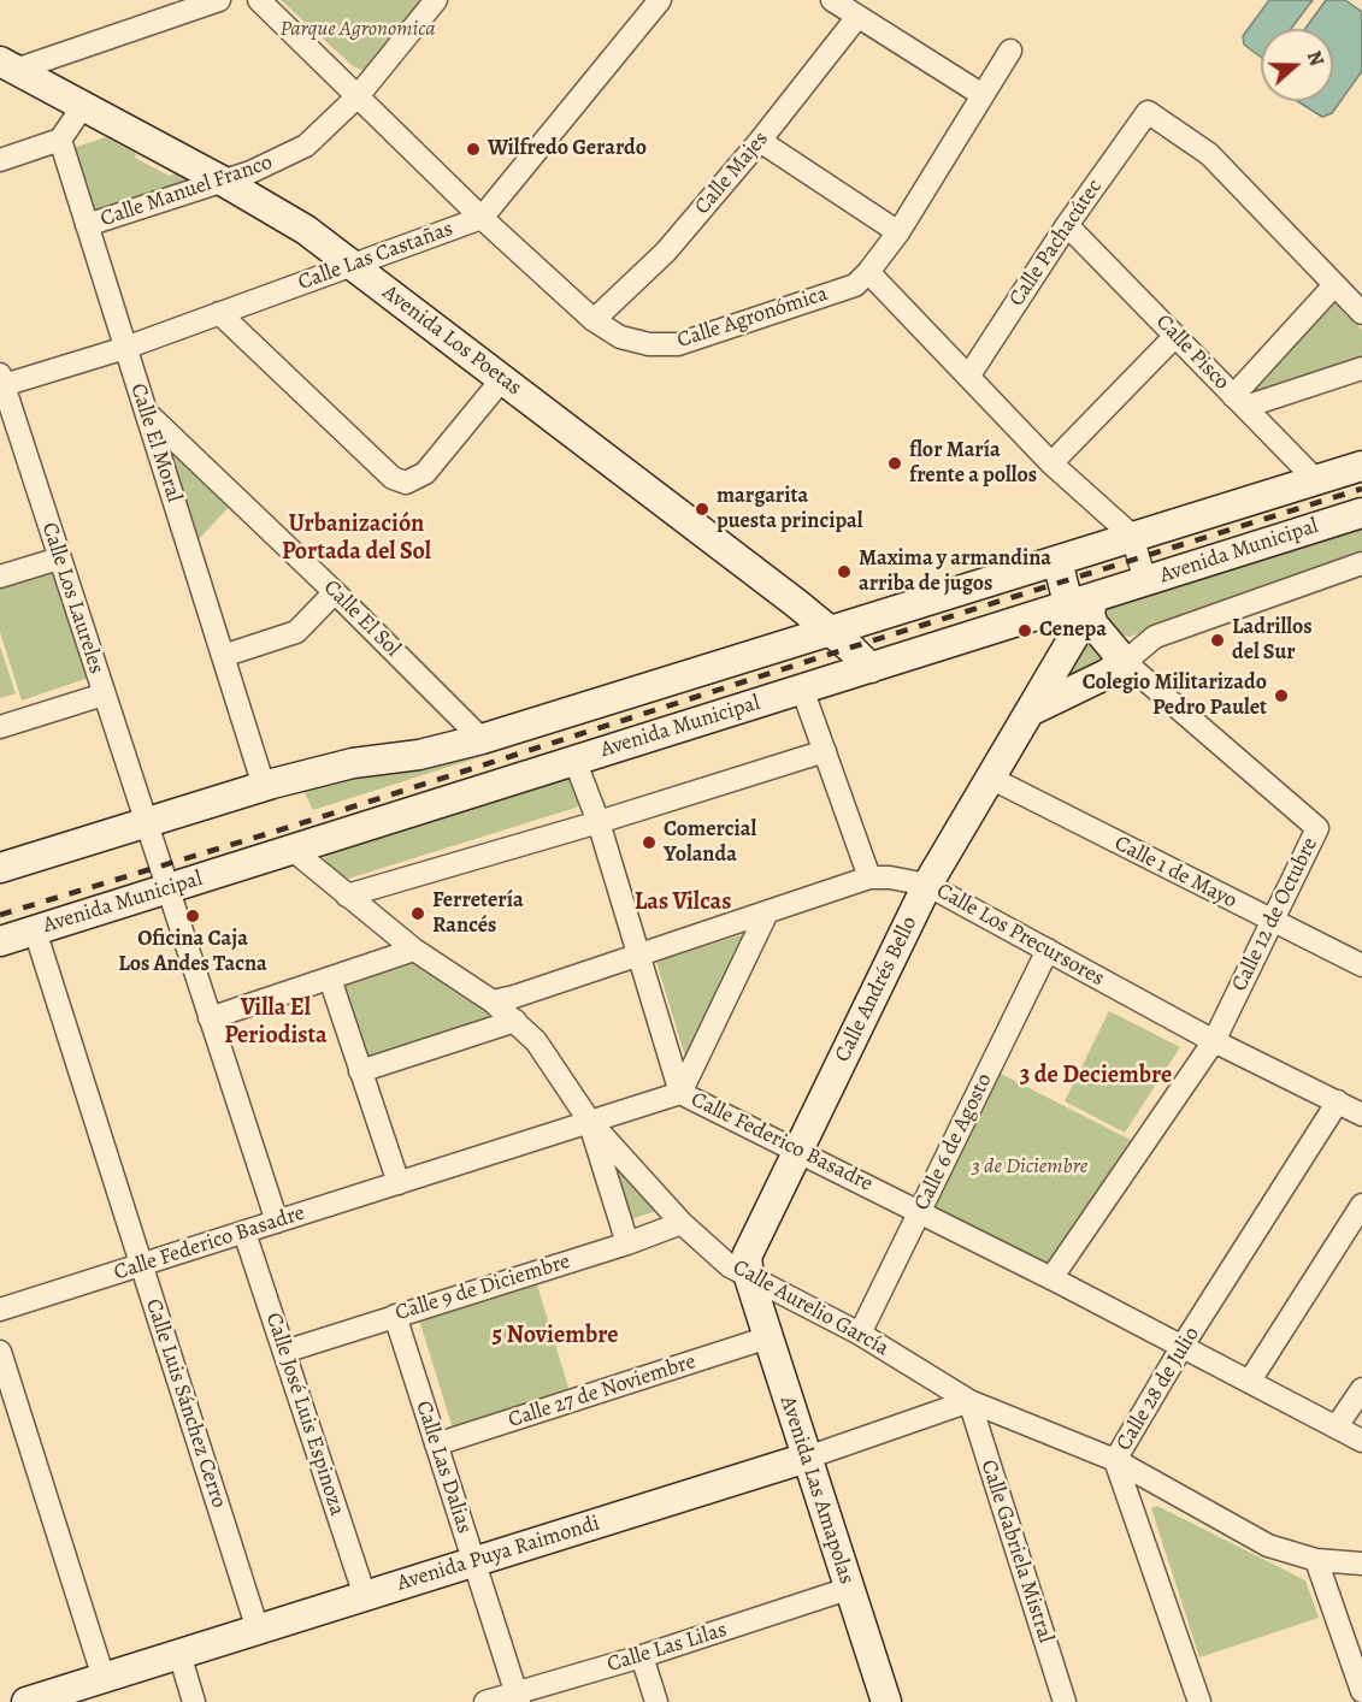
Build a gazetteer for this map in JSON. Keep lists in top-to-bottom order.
{
  "streets": {
    "street": [
      "Calle Majes",
      "Calle Manuel Franco",
      "Calle Pachacútec",
      "Calle Las Castañas",
      "Calle Agronómica",
      "Avenida Los Poetas",
      "Calle Pisco",
      "Calle El Moral",
      "Avenida Municipal",
      "Calle Los Laureles",
      "Calle El Sol",
      "Calle 1 de Mayo",
      "Calle 12 de Octubre",
      "Calle Los Precursores",
      "Calle Andrés Bello",
      "Calle Federico Basadre",
      "Calle 6 de Agosto",
      "Calle 9 de Diciembre",
      "Calle Aurelio García",
      "Calle 28 de Julio",
      "Calle 27 de Noviembre",
      "Calle Luis Sánchez Cerro",
      "Calle José Luis Espinoza",
      "Calle Las Dalias",
      "Avenida Las Amapolas",
      "Calle Gabriela Mistral",
      "Avenida Puya Raimondi",
      "Calle Las Lilas"
    ]
  },
  "crossings": [
    ["Calle Majes", "Calle Agronómica"],
    ["Calle Manuel Franco", "Calle Agronómica"],
    ["Calle Manuel Franco", "Avenida Los Poetas"],
    ["Calle Manuel Franco", "Calle El Moral"],
    ["Calle Pachacútec", "Calle Pisco"],
    ["Calle Las Castañas", "Calle Agronómica"],
    ["Calle Las Castañas", "Avenida Los Poetas"],
    ["Calle Las Castañas", "Calle El Moral"],
    ["Calle Las Castañas", "Calle Los Laureles"],
    ["Avenida Los Poetas", "Avenida Municipal"],
    ["Calle Pisco", "Avenida Municipal"],
    ["Calle El Moral", "Avenida Municipal"],
    ["Calle El Moral", "Calle El Sol"],
    ["Avenida Municipal", "Calle Los Laureles"],
    ["Avenida Municipal", "Calle El Sol"],
    ["Avenida Municipal", "Calle 12 de Octubre"],
    ["Avenida Municipal", "Calle Andrés Bello"],
    ["Avenida Municipal", "Calle Aurelio García"],
    ["Avenida Municipal", "Calle Luis Sánchez Cerro"],
    ["Calle 1 de Mayo", "Calle 12 de Octubre"],
    ["Calle 1 de Mayo", "Calle Andrés Bello"],
    ["Calle 12 de Octubre", "Calle Los Precursores"],
    ["Calle 12 de Octubre", "Calle Andrés Bello"],
    ["Calle 12 de Octubre", "Calle Federico Basadre"],
    ["Calle Los Precursores", "Calle Andrés Bello"],
    ["Calle Los Precursores", "Calle 6 de Agosto"],
    ["Calle Los Precursores", "Calle Aurelio García"],
    ["Calle Los Precursores", "Calle 28 de Julio"],
    ["Calle Andrés Bello", "Calle Federico Basadre"],
    ["Calle Andrés Bello", "Calle Aurelio García"],
    ["Calle Andrés Bello", "Avenida Las Amapolas"],
    ["Calle Federico Basadre", "Calle 6 de Agosto"],
    ["Calle Federico Basadre", "Calle Aurelio García"],
    ["Calle Federico Basadre", "Calle 28 de Julio"],
    ["Calle Federico Basadre", "Calle Luis Sánchez Cerro"],
    ["Calle Federico Basadre", "Calle José Luis Espinoza"],
    ["Calle 6 de Agosto", "Calle Aurelio García"],
    ["Calle 9 de Diciembre", "Calle Aurelio García"],
    ["Calle 9 de Diciembre", "Calle José Luis Espinoza"],
    ["Calle 9 de Diciembre", "Calle Las Dalias"],
    ["Calle Aurelio García", "Calle 28 de Julio"],
    ["Calle Aurelio García", "Avenida Las Amapolas"],
    ["Calle Aurelio García", "Calle Gabriela Mistral"],
    ["Calle Aurelio García", "Avenida Puya Raimondi"],
    ["Calle 27 de Noviembre", "Calle Las Dalias"],
    ["Calle 27 de Noviembre", "Avenida Las Amapolas"],
    ["Calle Luis Sánchez Cerro", "Avenida Puya Raimondi"],
    ["Calle José Luis Espinoza", "Avenida Puya Raimondi"],
    ["Calle Las Dalias", "Avenida Puya Raimondi"],
    ["Calle Las Dalias", "Calle Las Lilas"],
    ["Avenida Las Amapolas", "Avenida Puya Raimondi"],
    ["Avenida Las Amapolas", "Calle Las Lilas"],
    ["Calle Gabriela Mistral", "Avenida Puya Raimondi"]
  ],
  "districts": [
    "Urbanización Portada del Sol",
    "Las Vilcas",
    "Villa El Periodista",
    "3 de Deciembre",
    "5 Noviembre"
  ],
  "parks": ["Parque Agronomica", "3 de Diciembre"],
  "places": [
    "Wilfredo Gerardo",
    "flor María frente a pollos",
    "margarita puesta principal",
    "Maxima y armandina arriba de jugos",
    "Cenepa",
    "Ladrillos del Sur",
    "Colegio Militarizado Pedro Paulet",
    "Comercial Yolanda",
    "Ferretería Rancés",
    "Oficina Caja Los Andes Tacna"
  ],
  "north": "right"
}
